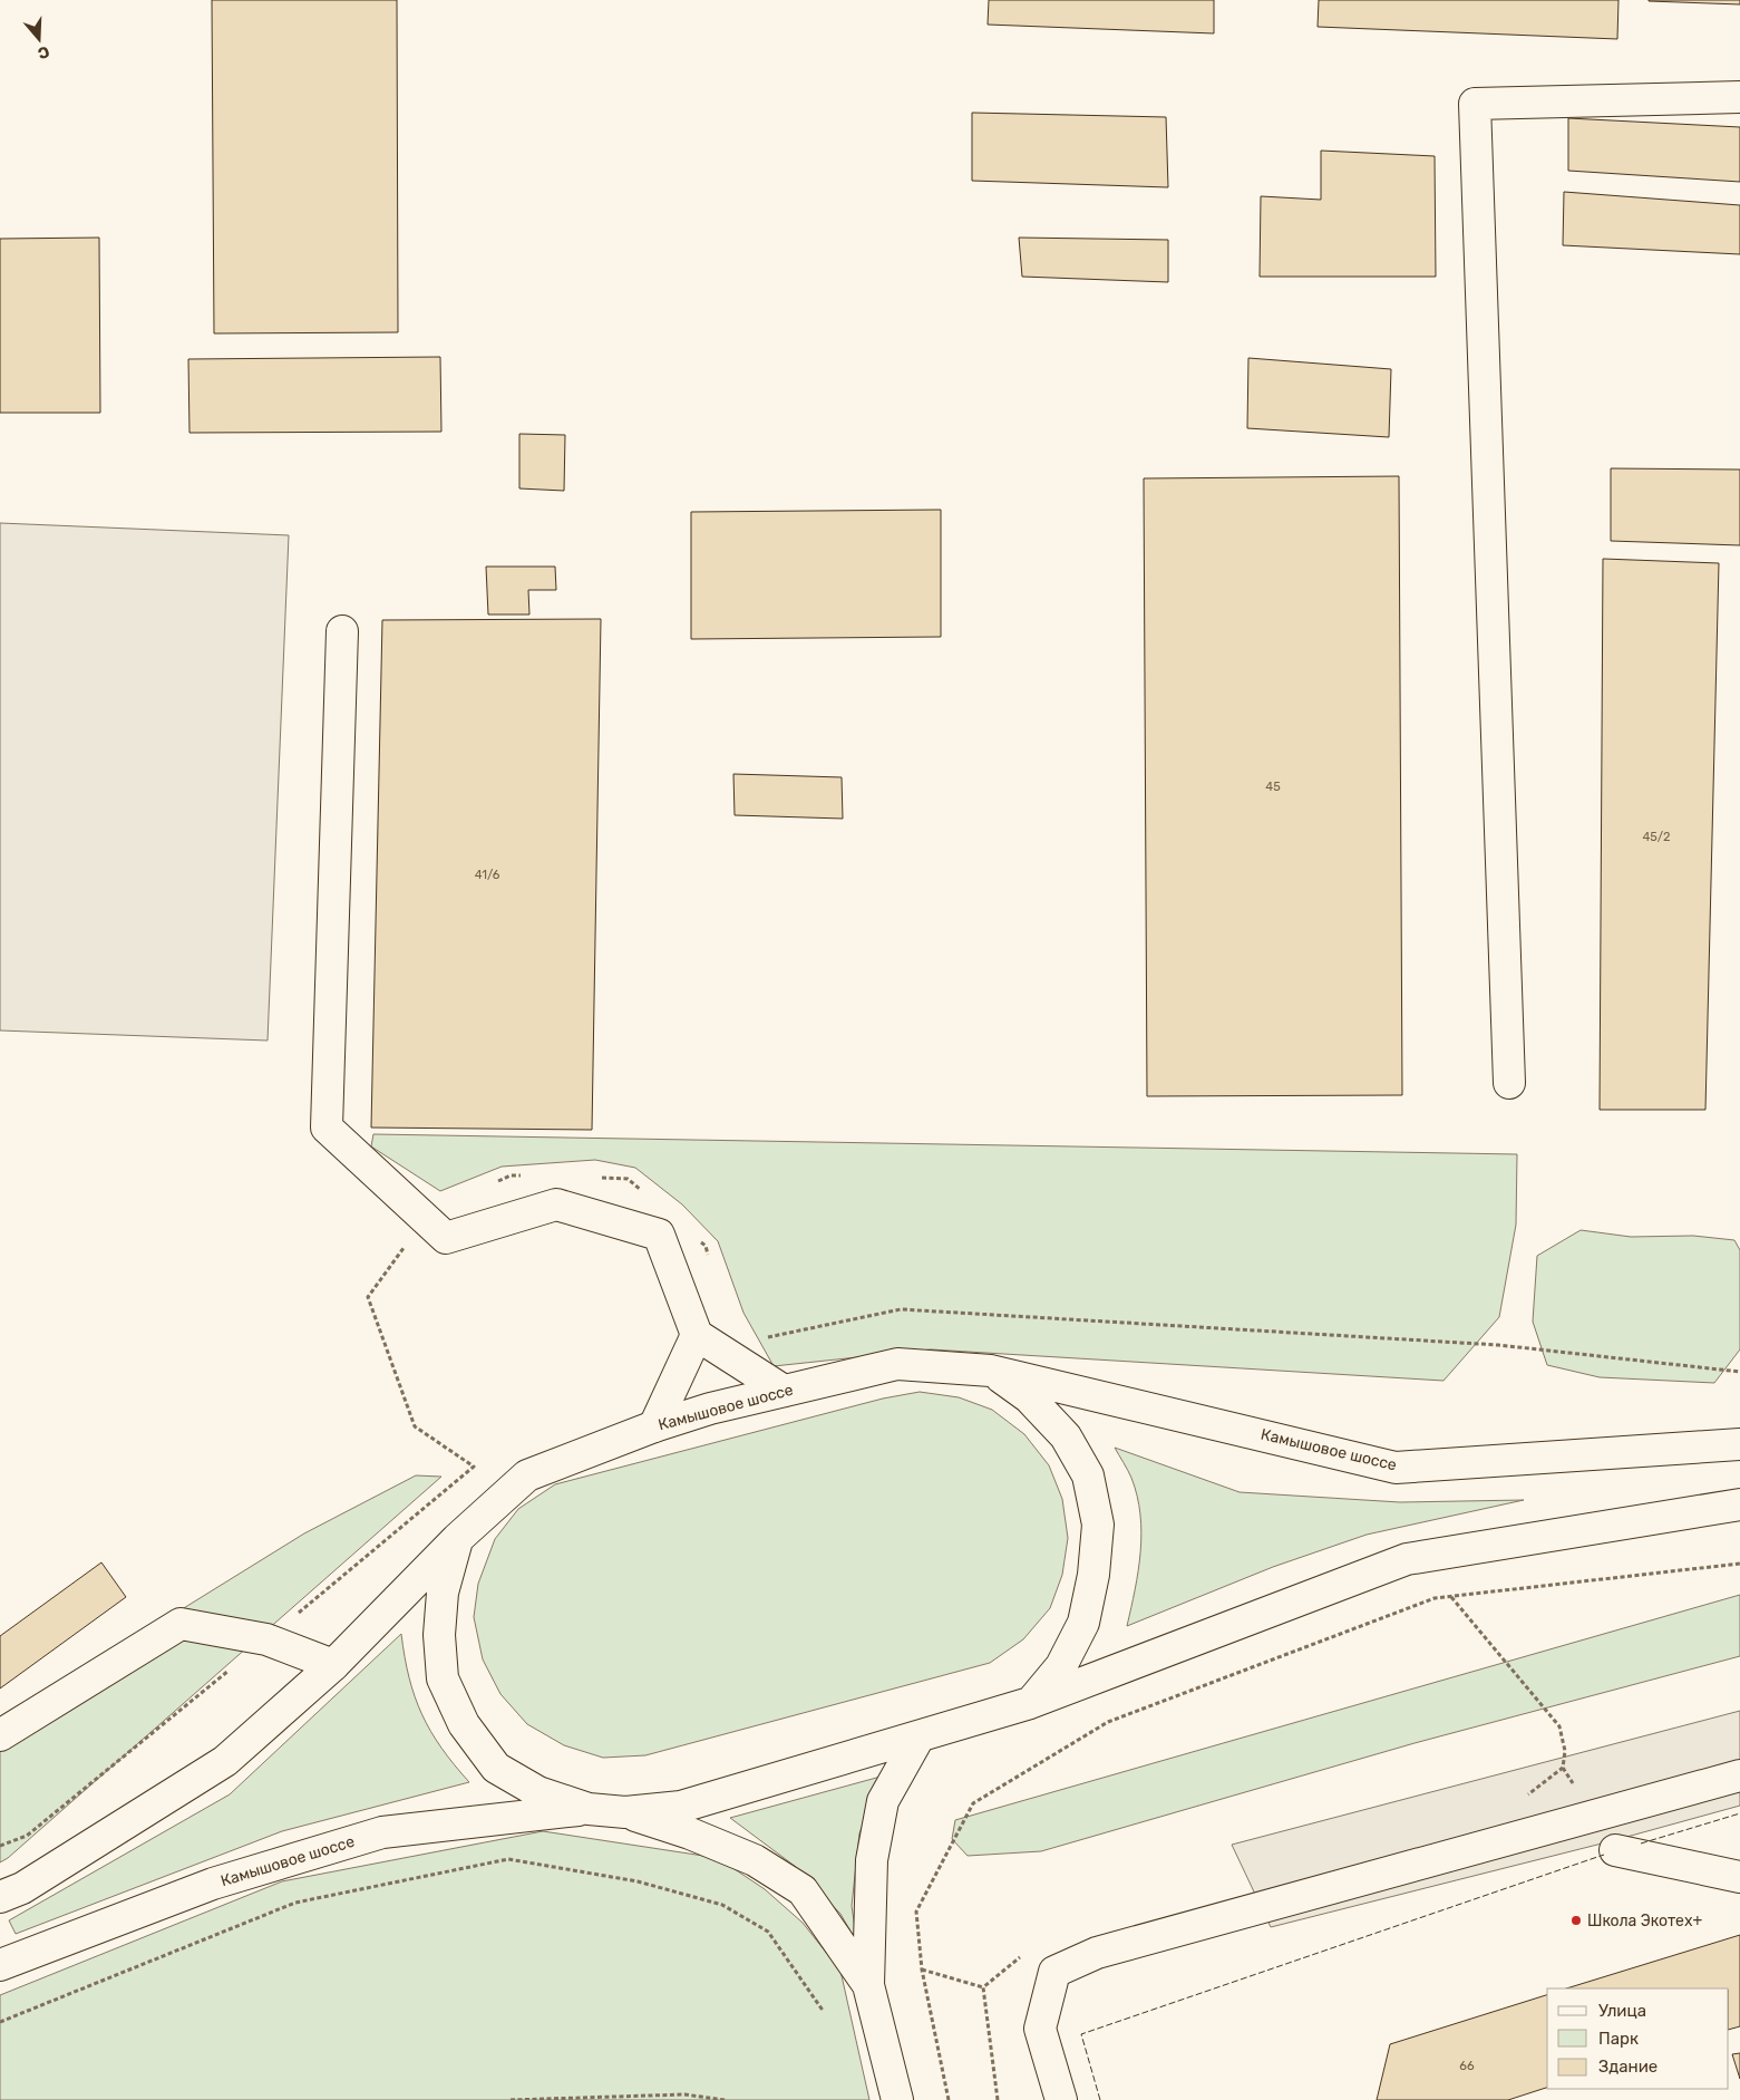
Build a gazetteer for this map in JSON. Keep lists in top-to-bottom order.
{
  "streets": {
    "main road": ["Камышовое шоссе"]
  },
  "places": ["Школа Экотех+"],
  "house_numbers": [
    "45",
    "45/2",
    "41/6",
    "66"
  ],
  "legend": ["Улица", "Парк", "Здание"],
  "north": "bottom"
}
